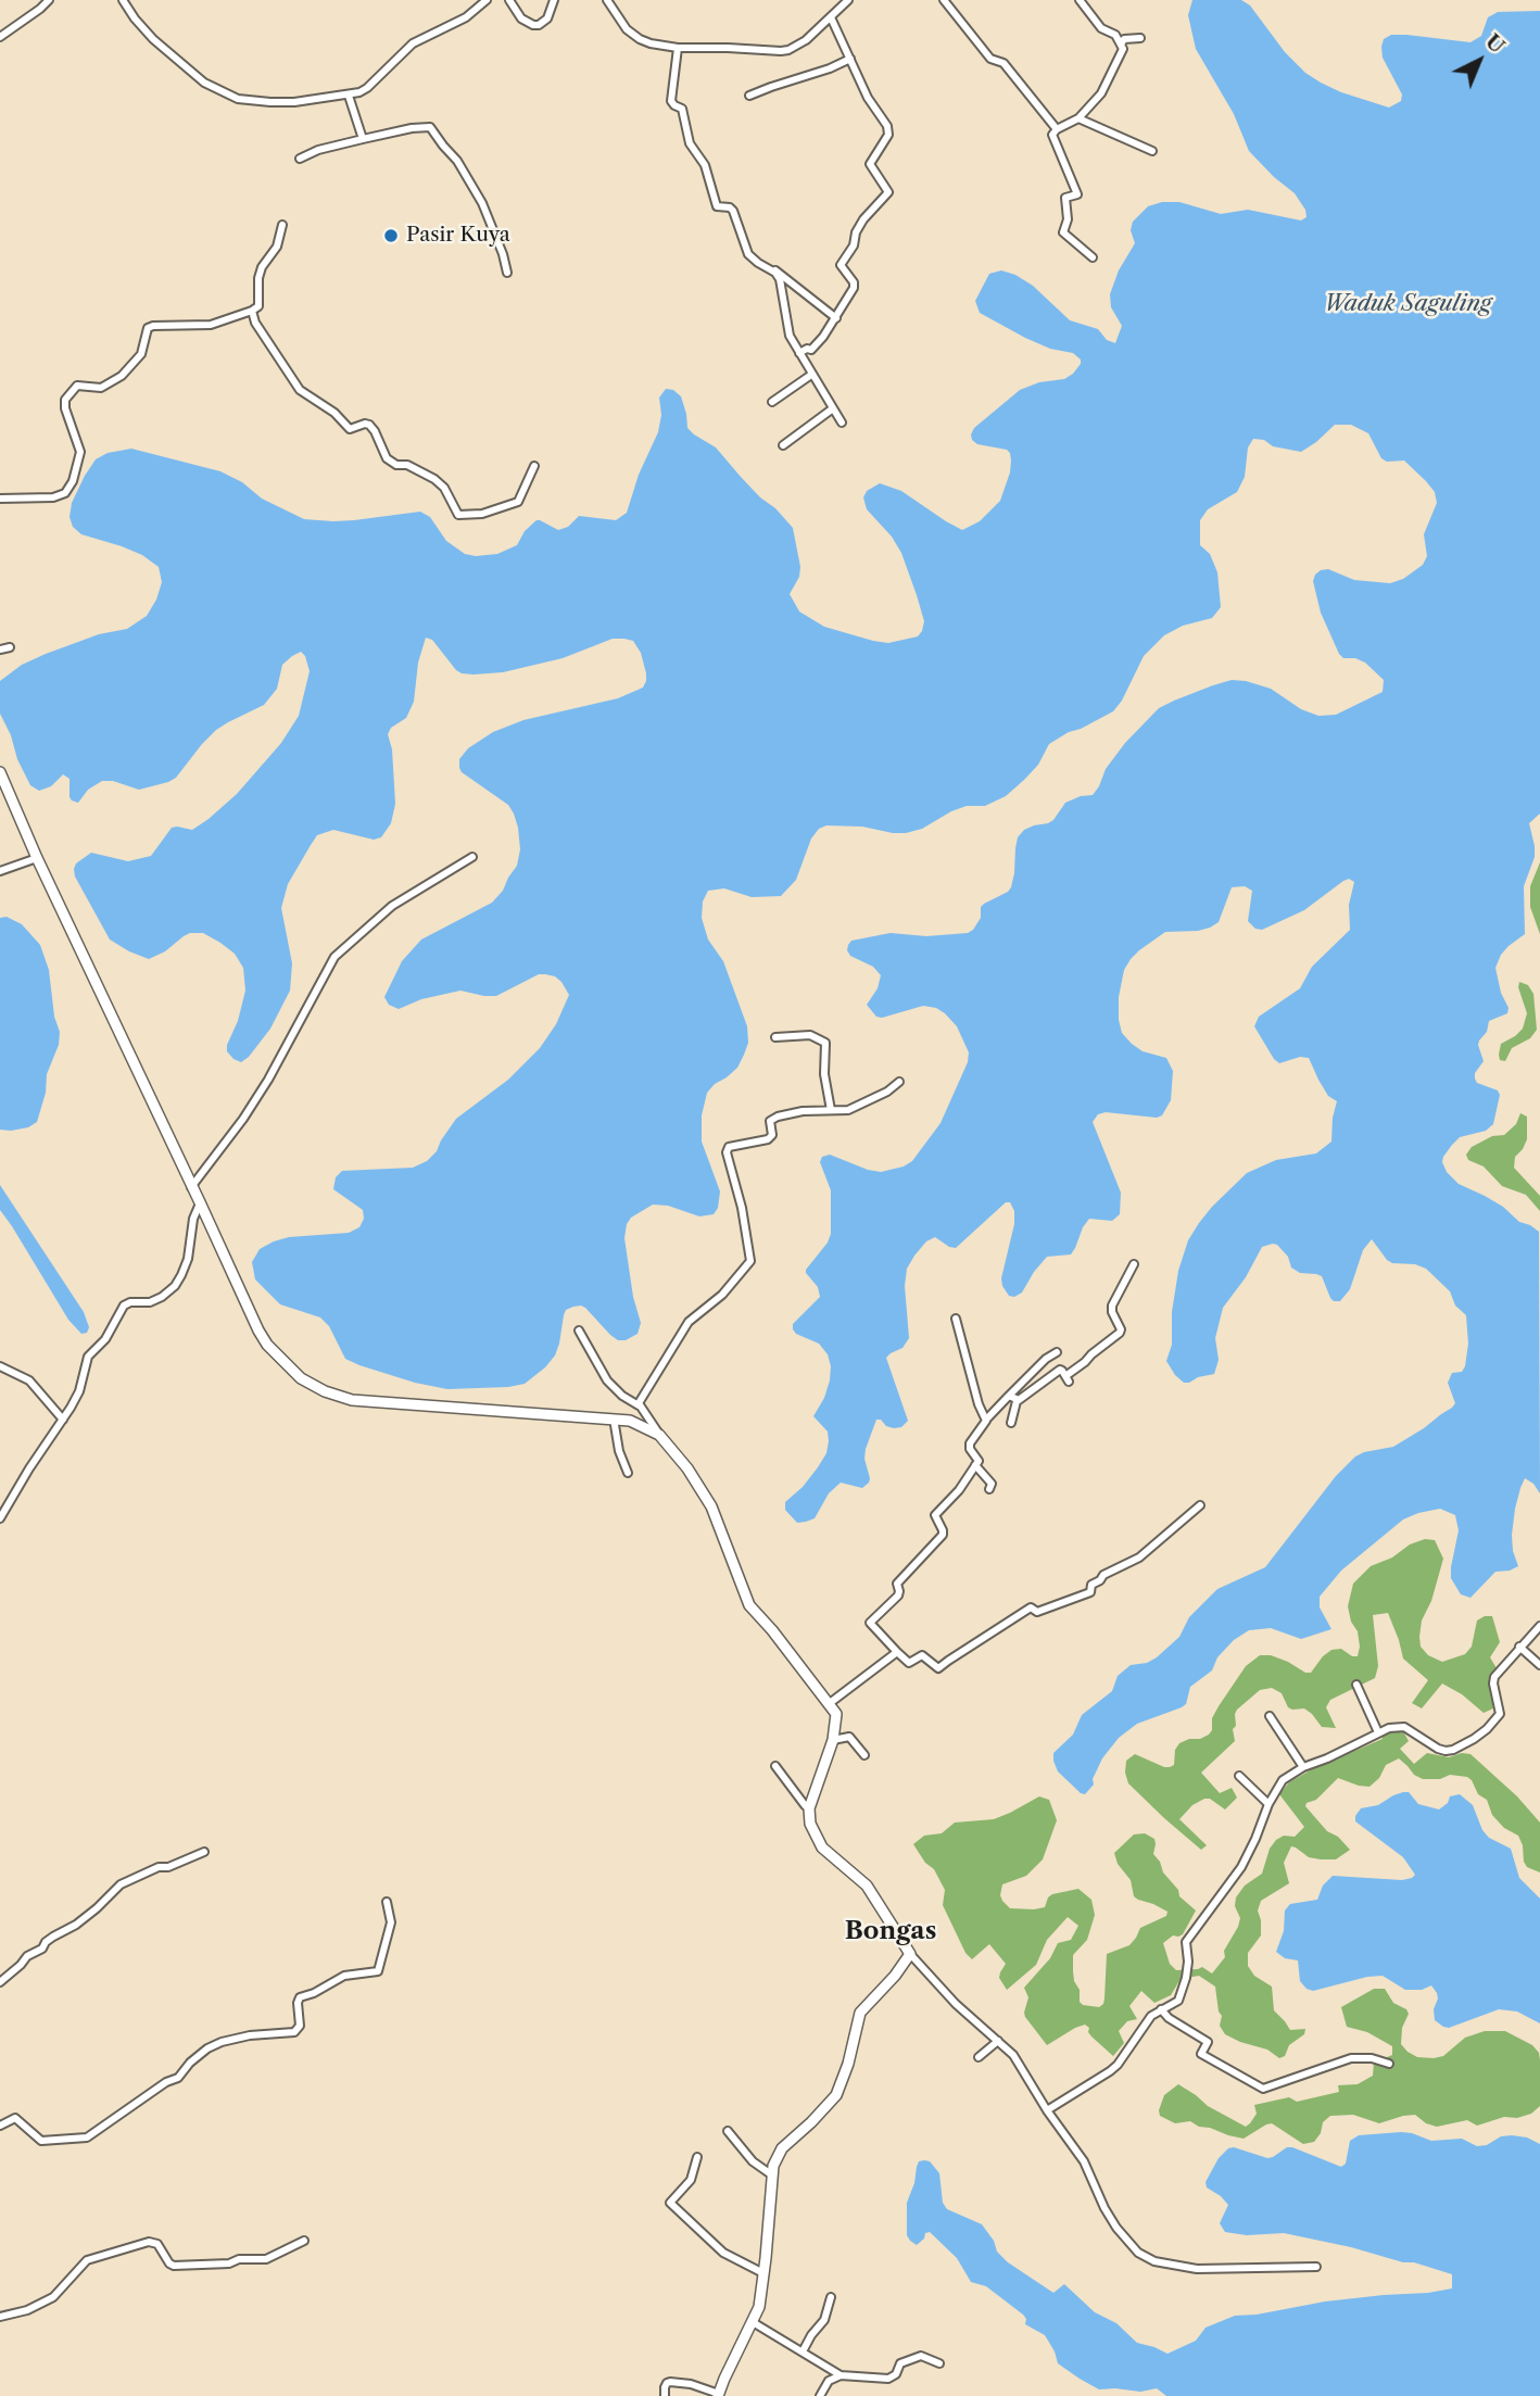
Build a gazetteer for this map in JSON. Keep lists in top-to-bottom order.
{
  "districts": ["Bongas"],
  "water": ["Waduk Saguling"],
  "places": ["Pasir Kuya"],
  "north": "top right"
}
